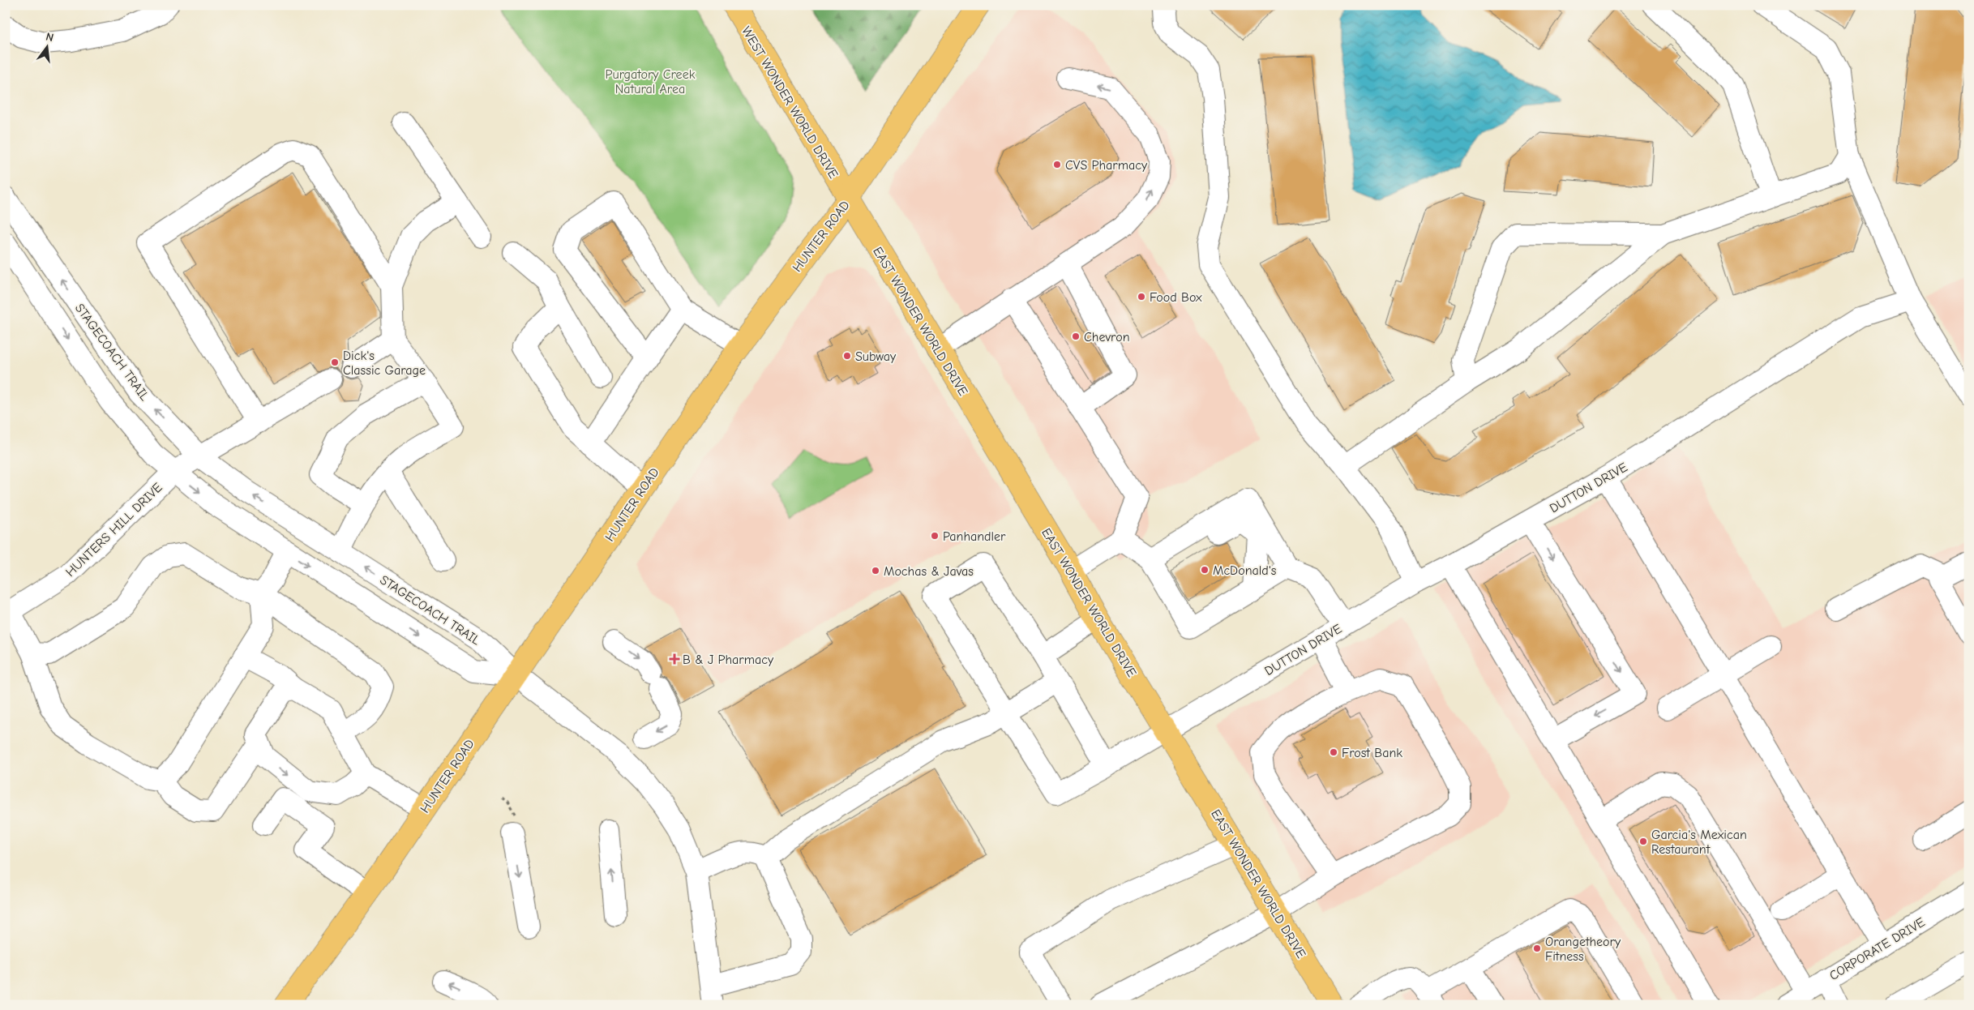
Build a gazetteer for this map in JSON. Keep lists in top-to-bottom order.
{
  "streets": {
    "main road": ["WEST WONDER WORLD DRIVE", "HUNTER ROAD", "EAST WONDER WORLD DRIVE"],
    "street": [
      "STAGECOACH TRAIL",
      "DUTTON DRIVE",
      "HUNTERS HILL DRIVE",
      "CORPORATE DRIVE"
    ]
  },
  "crossings": [
    ["WEST WONDER WORLD DRIVE", "HUNTER ROAD"],
    ["WEST WONDER WORLD DRIVE", "EAST WONDER WORLD DRIVE"],
    ["HUNTER ROAD", "EAST WONDER WORLD DRIVE"],
    ["HUNTER ROAD", "STAGECOACH TRAIL"],
    ["EAST WONDER WORLD DRIVE", "DUTTON DRIVE"],
    ["STAGECOACH TRAIL", "HUNTERS HILL DRIVE"]
  ],
  "parks": ["Purgatory Creek Natural Area"],
  "places": {
    "other": [
      "CVS Pharmacy",
      "Food Box",
      "Chevron",
      "Subway",
      "Dick's Classic Garage",
      "Panhandler",
      "McDonald's",
      "Mochas & Javas",
      "Frost Bank",
      "Garcia's Mexican Restaurant",
      "Orangetheory Fitness"
    ],
    "health": ["B & J Pharmacy"]
  },
  "north": "top"
}
